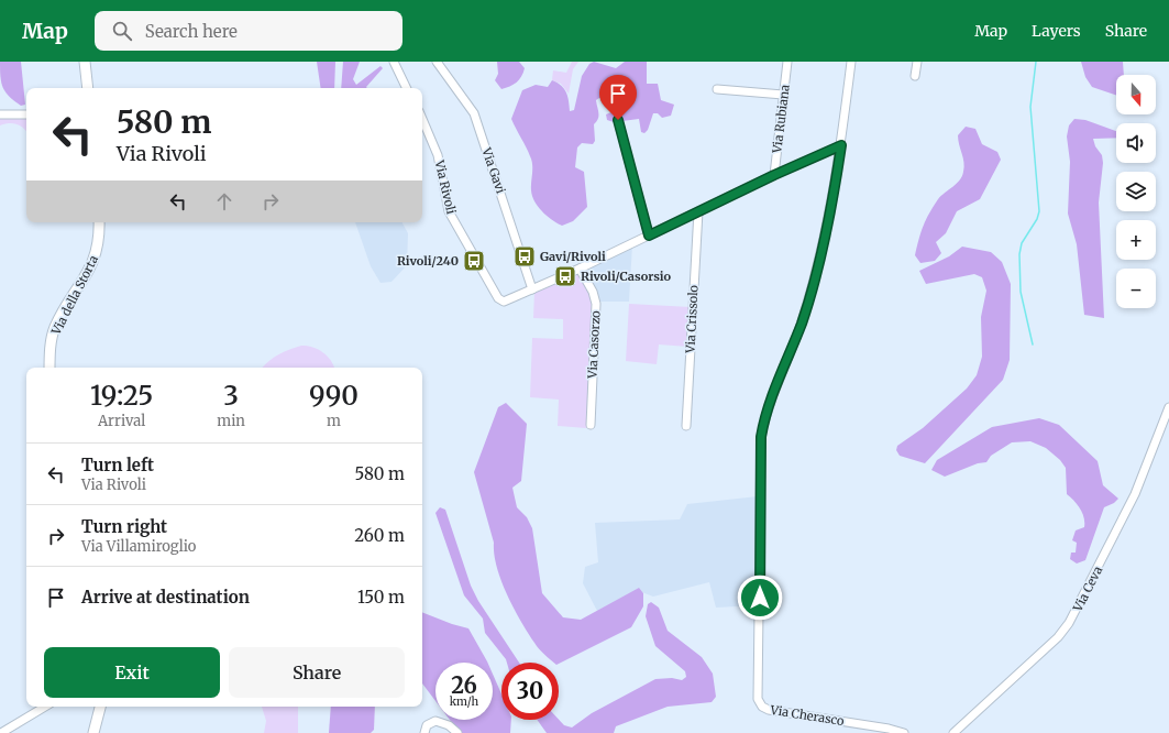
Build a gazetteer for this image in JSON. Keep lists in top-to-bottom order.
{
  "streets": {
    "main road": ["Via della Storta"],
    "street": [
      "Via Rubiana",
      "Via Gavi",
      "Via Rivoli",
      "Via Crissolo",
      "Via Casorzo",
      "Via Ceva",
      "Via Cherasco"
    ]
  },
  "crossings": [
    ["Via Rubiana", "Via Rivoli"],
    ["Via Gavi", "Via Rivoli"],
    ["Via Rivoli", "Via Crissolo"],
    ["Via Rivoli", "Via Casorzo"],
    ["Via Rivoli", "Via Cherasco"]
  ],
  "places": {
    "bus stop": ["Gavi/Rivoli", "Rivoli/240", "Rivoli/Casorsio"]
  },
  "north": "bottom",
  "page": {
    "header": "Map",
    "search": "Search here",
    "nav": ["Map", "Layers", "Share"],
    "map_buttons": ["+", "−"],
    "turn": ["580 m", "Via Rivoli"],
    "eta": [
      "19:25",
      "Arrival",
      "3",
      "min",
      "990",
      "m"
    ],
    "list": [
      {
        "name": "Turn left",
        "note": "Via Rivoli",
        "value": "580 m"
      },
      {
        "name": "Turn right",
        "note": "Via Villamiroglio",
        "value": "260 m"
      },
      {
        "name": "Arrive at destination",
        "value": "150 m"
      }
    ],
    "buttons": ["Exit", "Share"],
    "speed": "26 km/h",
    "limit": "30"
  }
}
